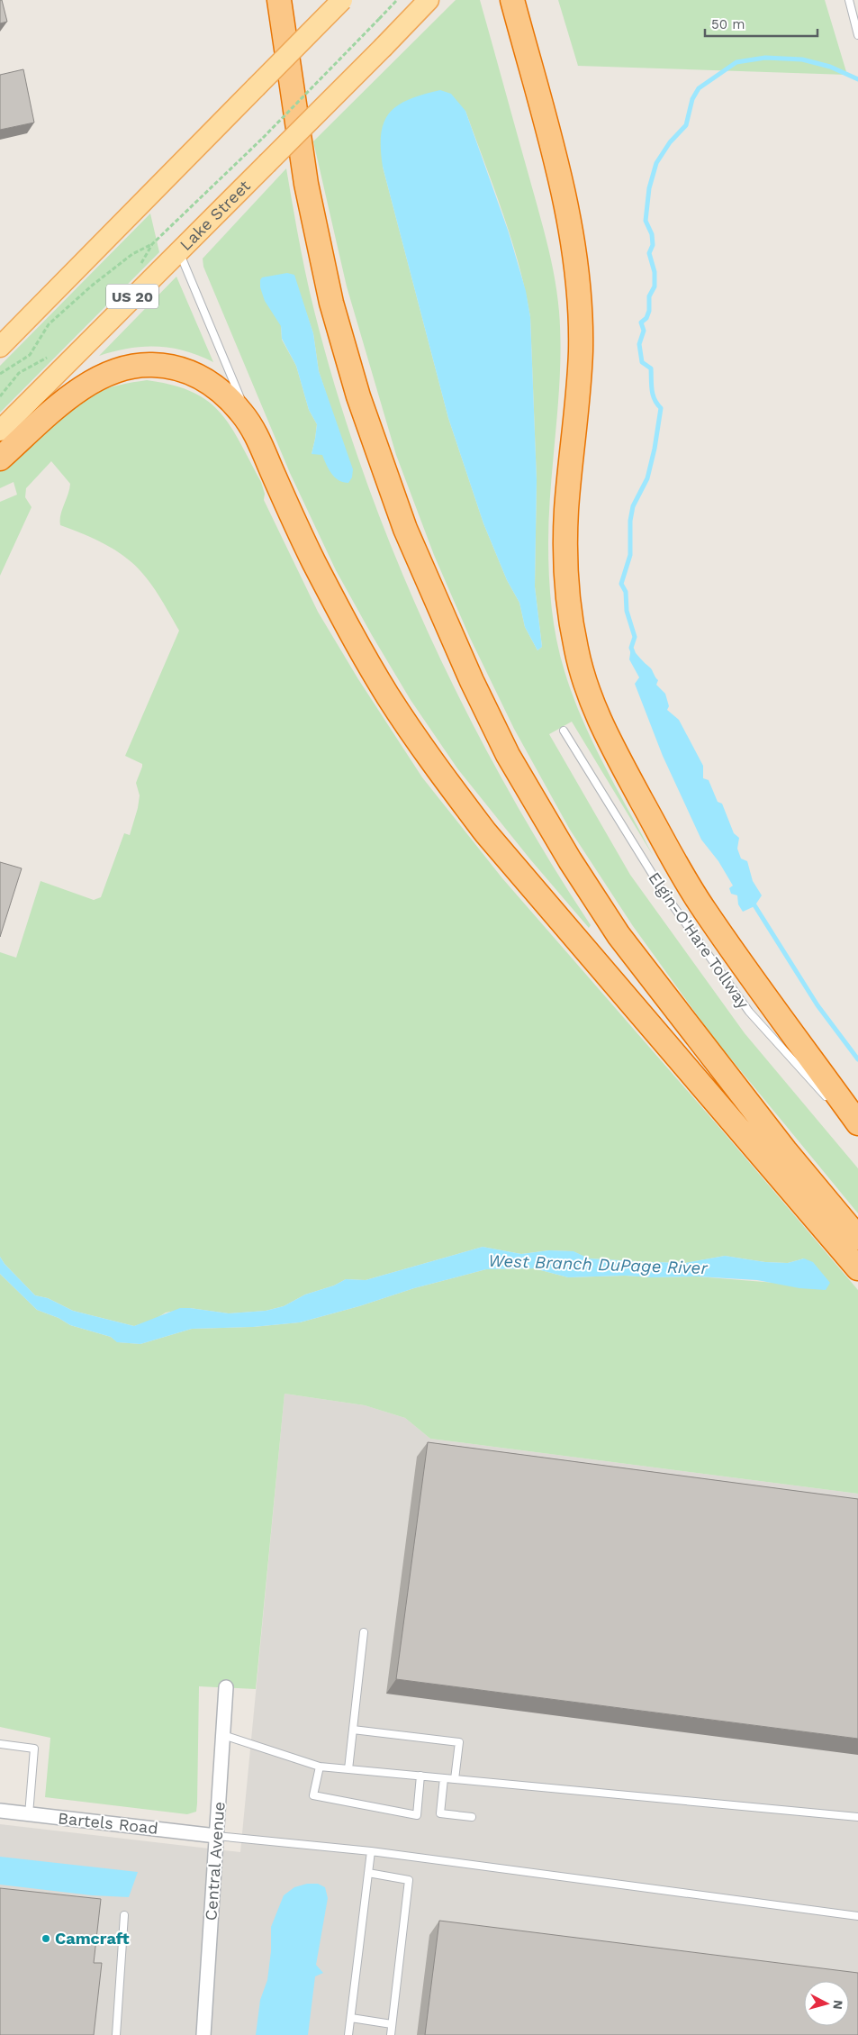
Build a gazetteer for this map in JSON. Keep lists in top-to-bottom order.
{
  "streets": {
    "main road": ["Lake Street", "US 20"],
    "street": ["Bartels Road", "Central Avenue"],
    "lane": ["Elgin-O'Hare Tollway"]
  },
  "crossings": [
    ["Bartels Road", "Central Avenue"]
  ],
  "water": ["West Branch DuPage River"],
  "places": ["Camcraft"],
  "scale_bar": "50 m",
  "north": "right"
}
